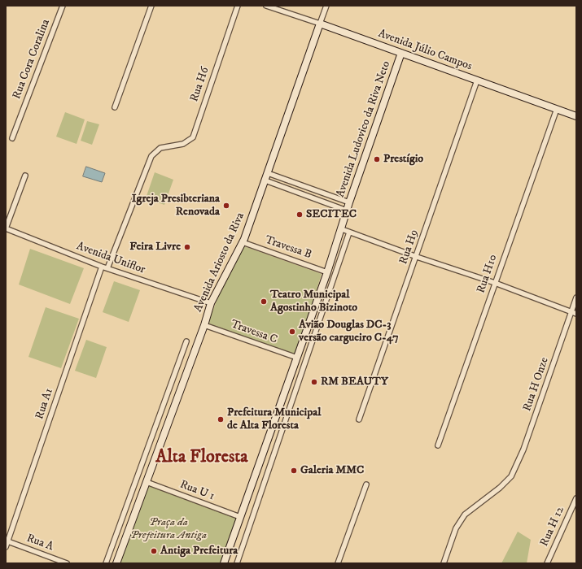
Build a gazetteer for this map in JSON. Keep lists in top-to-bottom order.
{
  "streets": {
    "street": [
      "Avenida Júlio Campos",
      "Rua Cora Coralina",
      "Rua H6",
      "Avenida Ludovico da Riva Neto",
      "Rua H9",
      "Travessa B",
      "Avenida Uniflor",
      "Avenida Ariosto da Riva",
      "Rua H10",
      "Travessa C",
      "Rua H Onze",
      "Rua A1",
      "Rua U 1",
      "Rua H 12",
      "Rua A"
    ]
  },
  "crossings": [
    ["Avenida Júlio Campos", "Avenida Ludovico da Riva Neto"],
    ["Avenida Júlio Campos", "Rua H9"],
    ["Avenida Júlio Campos", "Avenida Ariosto da Riva"],
    ["Avenida Júlio Campos", "Rua H10"],
    ["Rua H6", "Avenida Uniflor"],
    ["Avenida Ludovico da Riva Neto", "Travessa B"],
    ["Avenida Ludovico da Riva Neto", "Travessa C"],
    ["Avenida Ludovico da Riva Neto", "Rua U 1"],
    ["Travessa B", "Avenida Ariosto da Riva"],
    ["Avenida Uniflor", "Avenida Ariosto da Riva"],
    ["Avenida Uniflor", "Rua A1"],
    ["Avenida Ariosto da Riva", "Travessa C"],
    ["Avenida Ariosto da Riva", "Rua U 1"],
    ["Rua A1", "Rua A"]
  ],
  "districts": ["Alta Floresta"],
  "parks": ["Praça da Prefeitura Antiga"],
  "places": [
    "Prestígio",
    "Igreja Presibteriana Renovada",
    "SECITEC",
    "Feira Livre",
    "Teatro Municipal Agostinho Bizinoto",
    "Avião Douglas DC-3 versão cargueiro C-47",
    "RM BEAUTY",
    "Prefeitura Municipal de Alta Floresta",
    "Galeria MMC",
    "Antiga Prefeitura"
  ]
}
